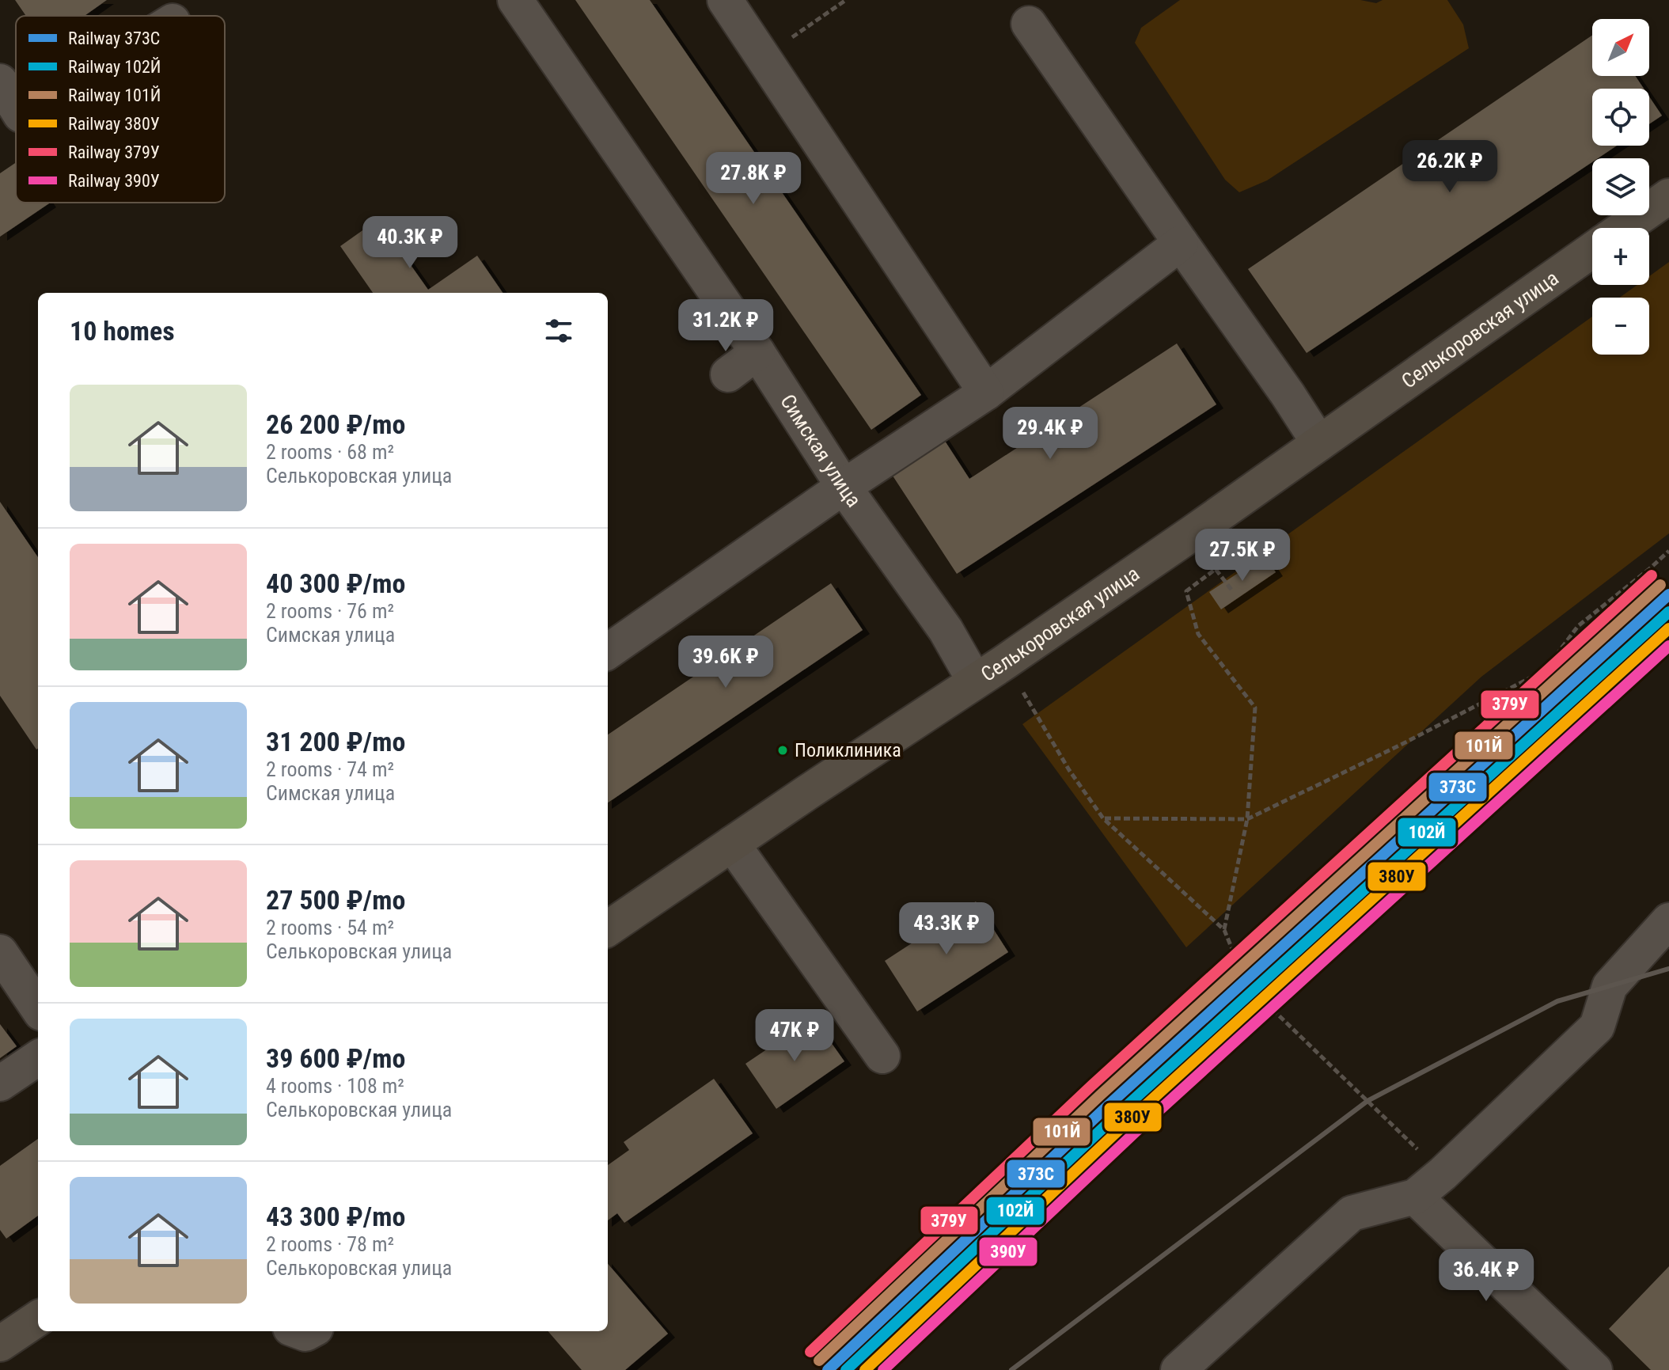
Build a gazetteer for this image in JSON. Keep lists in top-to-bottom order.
{
  "streets": {
    "main road": ["Селькоровская улица"],
    "street": ["Симская улица"]
  },
  "crossings": [
    ["Селькоровская улица", "Симская улица"]
  ],
  "places": ["Поликлиника"],
  "lines": [
    "rail line 379У",
    "rail line 101Й",
    "rail line 373C",
    "rail line 102Й",
    "rail line 380У",
    "rail line 390У"
  ],
  "legend": [
    "Railway 373C",
    "Railway 102Й",
    "Railway 101Й",
    "Railway 380У",
    "Railway 379У",
    "Railway 390У"
  ],
  "north": "top right",
  "page": {
    "map_buttons": ["+", "−"],
    "price": [
      "26.2K ₽",
      "27.8K ₽",
      "40.3K ₽",
      "31.2K ₽",
      "29.4K ₽",
      "27.5K ₽",
      "39.6K ₽",
      "43.3K ₽",
      "47K ₽",
      "36.4K ₽"
    ],
    "heading": "10 homes",
    "list": [
      {
        "name": "26 200 ₽/mo",
        "note": "2 rooms · 68 m² · Селькоровская улица"
      },
      {
        "name": "40 300 ₽/mo",
        "note": "2 rooms · 76 m² · Симская улица"
      },
      {
        "name": "31 200 ₽/mo",
        "note": "2 rooms · 74 m² · Симская улица"
      },
      {
        "name": "27 500 ₽/mo",
        "note": "2 rooms · 54 m² · Селькоровская улица"
      },
      {
        "name": "39 600 ₽/mo",
        "note": "4 rooms · 108 m² · Селькоровская улица"
      },
      {
        "name": "43 300 ₽/mo",
        "note": "2 rooms · 78 m² · Селькоровская улица"
      }
    ]
  }
}
